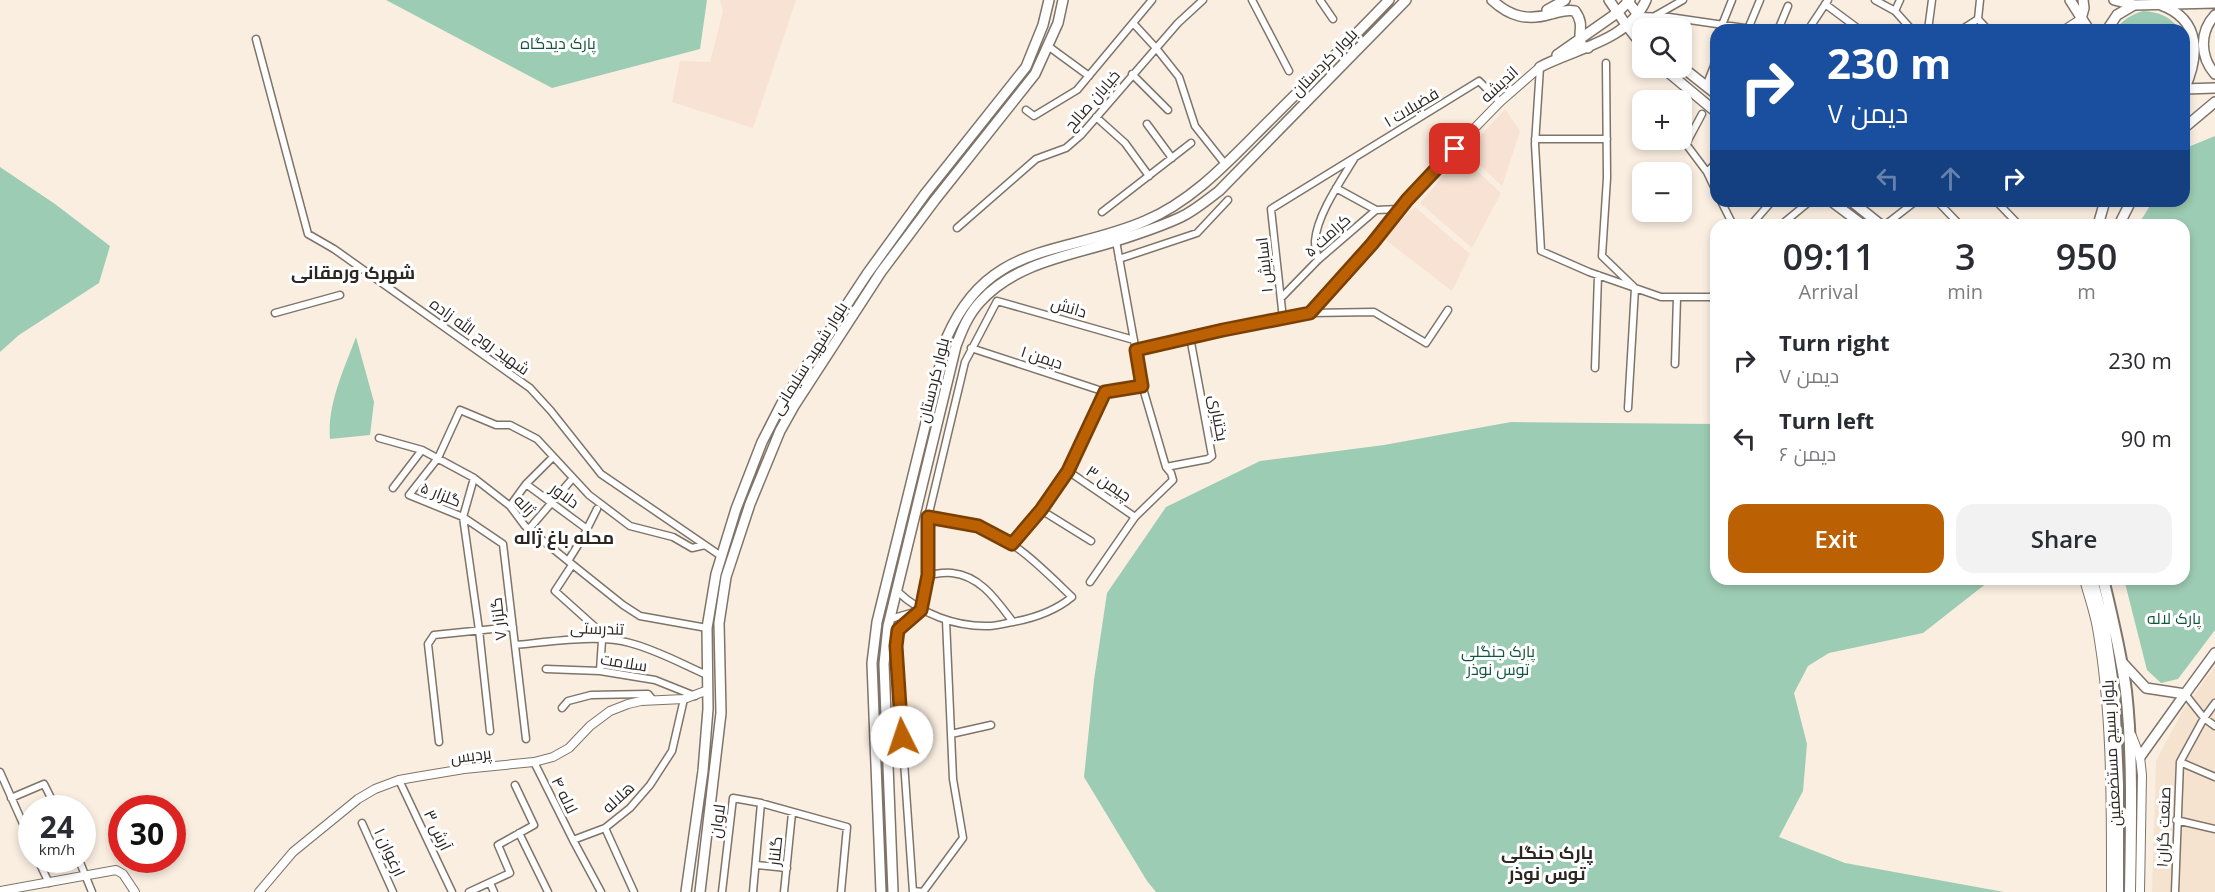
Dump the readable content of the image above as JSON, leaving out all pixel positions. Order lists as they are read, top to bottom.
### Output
{
  "streets": {
    "highway": ["بلوار بسیج مستضعفین"],
    "main road": ["بلوار کردستان", "اندیشه", "بلوار شهید سلیمانی"],
    "street": [
      "خیابان صالح",
      "فضیلات ۱",
      "کرامت ۵",
      "اسایش ۱",
      "دانش",
      "شهید روح الله زاده",
      "دیمن ۱",
      "بختیاری",
      "چیمن ۳",
      "گلزار ۵",
      "دلاور",
      "ژاله",
      "گلزار ۷",
      "تندرستی",
      "سلامت",
      "پردیس",
      "لاله ۴",
      "هلاله",
      "لاوان",
      "صنعت گران۱",
      "آرش ۳",
      "گلنار",
      "ارغوان ۱"
    ]
  },
  "crossings": [
    ["اندیشه", "فضیلات ۱"],
    ["فضیلات ۱", "کرامت ۵"],
    ["فضیلات ۱", "اسایش ۱"],
    ["کرامت ۵", "اسایش ۱"],
    ["دانش", "دیمن ۱"],
    ["شهید روح الله زاده", "بلوار شهید سلیمانی"],
    ["بلوار شهید سلیمانی", "ژاله"],
    ["بلوار شهید سلیمانی", "تندرستی"],
    ["بلوار شهید سلیمانی", "پردیس"],
    ["گلزار ۵", "ژاله"],
    ["گلزار ۵", "گلزار ۷"],
    ["گلزار ۷", "تندرستی"],
    ["سلامت", "پردیس"],
    ["پردیس", "لاله ۴"],
    ["پردیس", "هلاله"],
    ["پردیس", "آرش ۳"],
    ["لاله ۴", "هلاله"]
  ],
  "districts": ["شهرک ورمقانی", "محله باغ ژاله", "پارک جنگلی توس نوذر"],
  "parks": ["پارک دیدگاه", "پارک لاله", "پارک جنگلی توس نوذر"],
  "page": {
    "map_buttons": ["+", "−"],
    "turn": ["230 m", "دیمن ۷"],
    "eta": [
      "09:11",
      "Arrival",
      "3",
      "min",
      "950",
      "m"
    ],
    "list": [
      {
        "name": "Turn right",
        "note": "دیمن ۷",
        "value": "230 m"
      },
      {
        "name": "Turn left",
        "note": "دیمن ۶",
        "value": "90 m"
      }
    ],
    "buttons": ["Exit", "Share"],
    "speed": "24 km/h",
    "limit": "30"
  }
}
